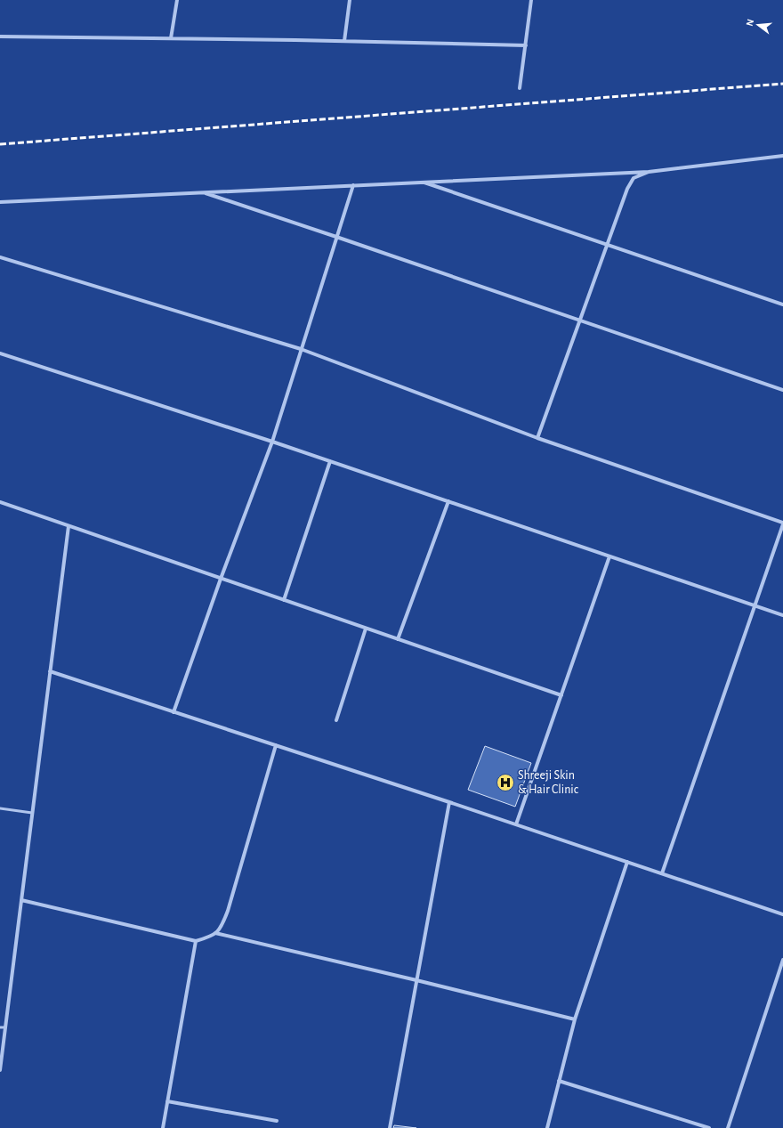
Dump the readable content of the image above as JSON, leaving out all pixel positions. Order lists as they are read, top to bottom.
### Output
{
  "places": {
    "hospital": ["Shreeji Skin & Hair Clinic"]
  },
  "north": "left"
}
